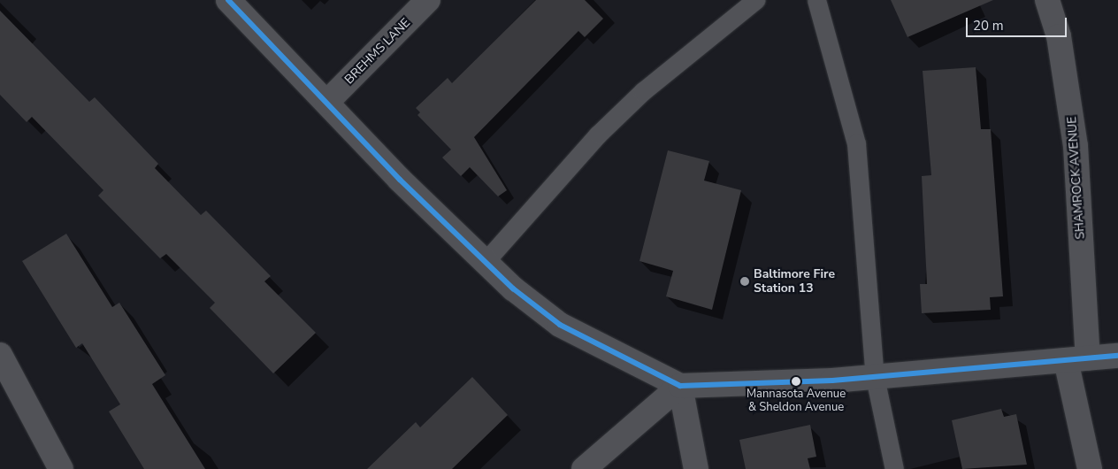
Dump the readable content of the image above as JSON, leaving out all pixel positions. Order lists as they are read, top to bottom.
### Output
{
  "streets": {
    "street": ["BREHMS LANE", "SHAMROCK AVENUE"]
  },
  "places": ["Baltimore Fire Station 13", "Mannasota Avenue & Sheldon Avenue"],
  "scale_bar": "20 m"
}
